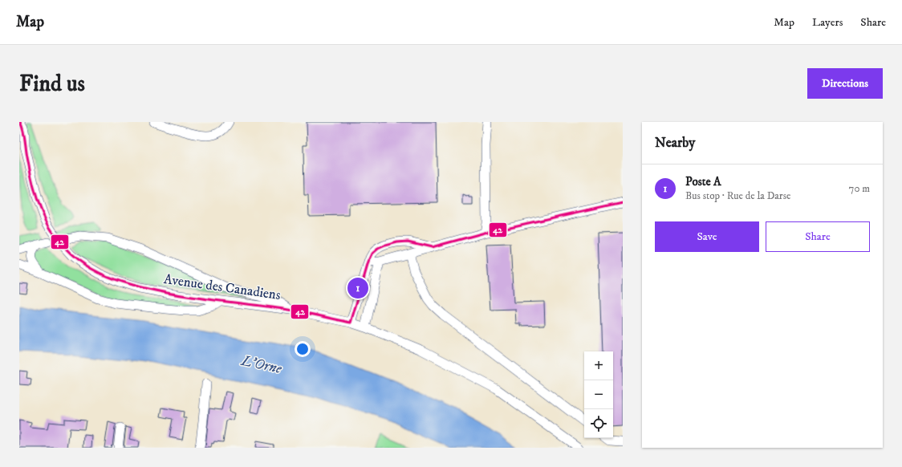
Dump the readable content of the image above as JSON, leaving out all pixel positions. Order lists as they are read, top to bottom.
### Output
{
  "streets": {
    "street": ["Avenue des Canadiens"]
  },
  "water": ["L'Orne"],
  "lines": ["transit line 42"],
  "page": {
    "header": "Map",
    "nav": ["Map", "Layers", "Share"],
    "buttons": [
      "Directions",
      ["Save", "Share"]
    ],
    "title": "Find us",
    "heading": "Nearby",
    "list": [
      {
        "mark": "1",
        "name": "Poste A",
        "note": "Bus stop · Rue de la Darse",
        "value": "70 m"
      }
    ],
    "pins": "1",
    "map_buttons": ["+", "−"]
  }
}
